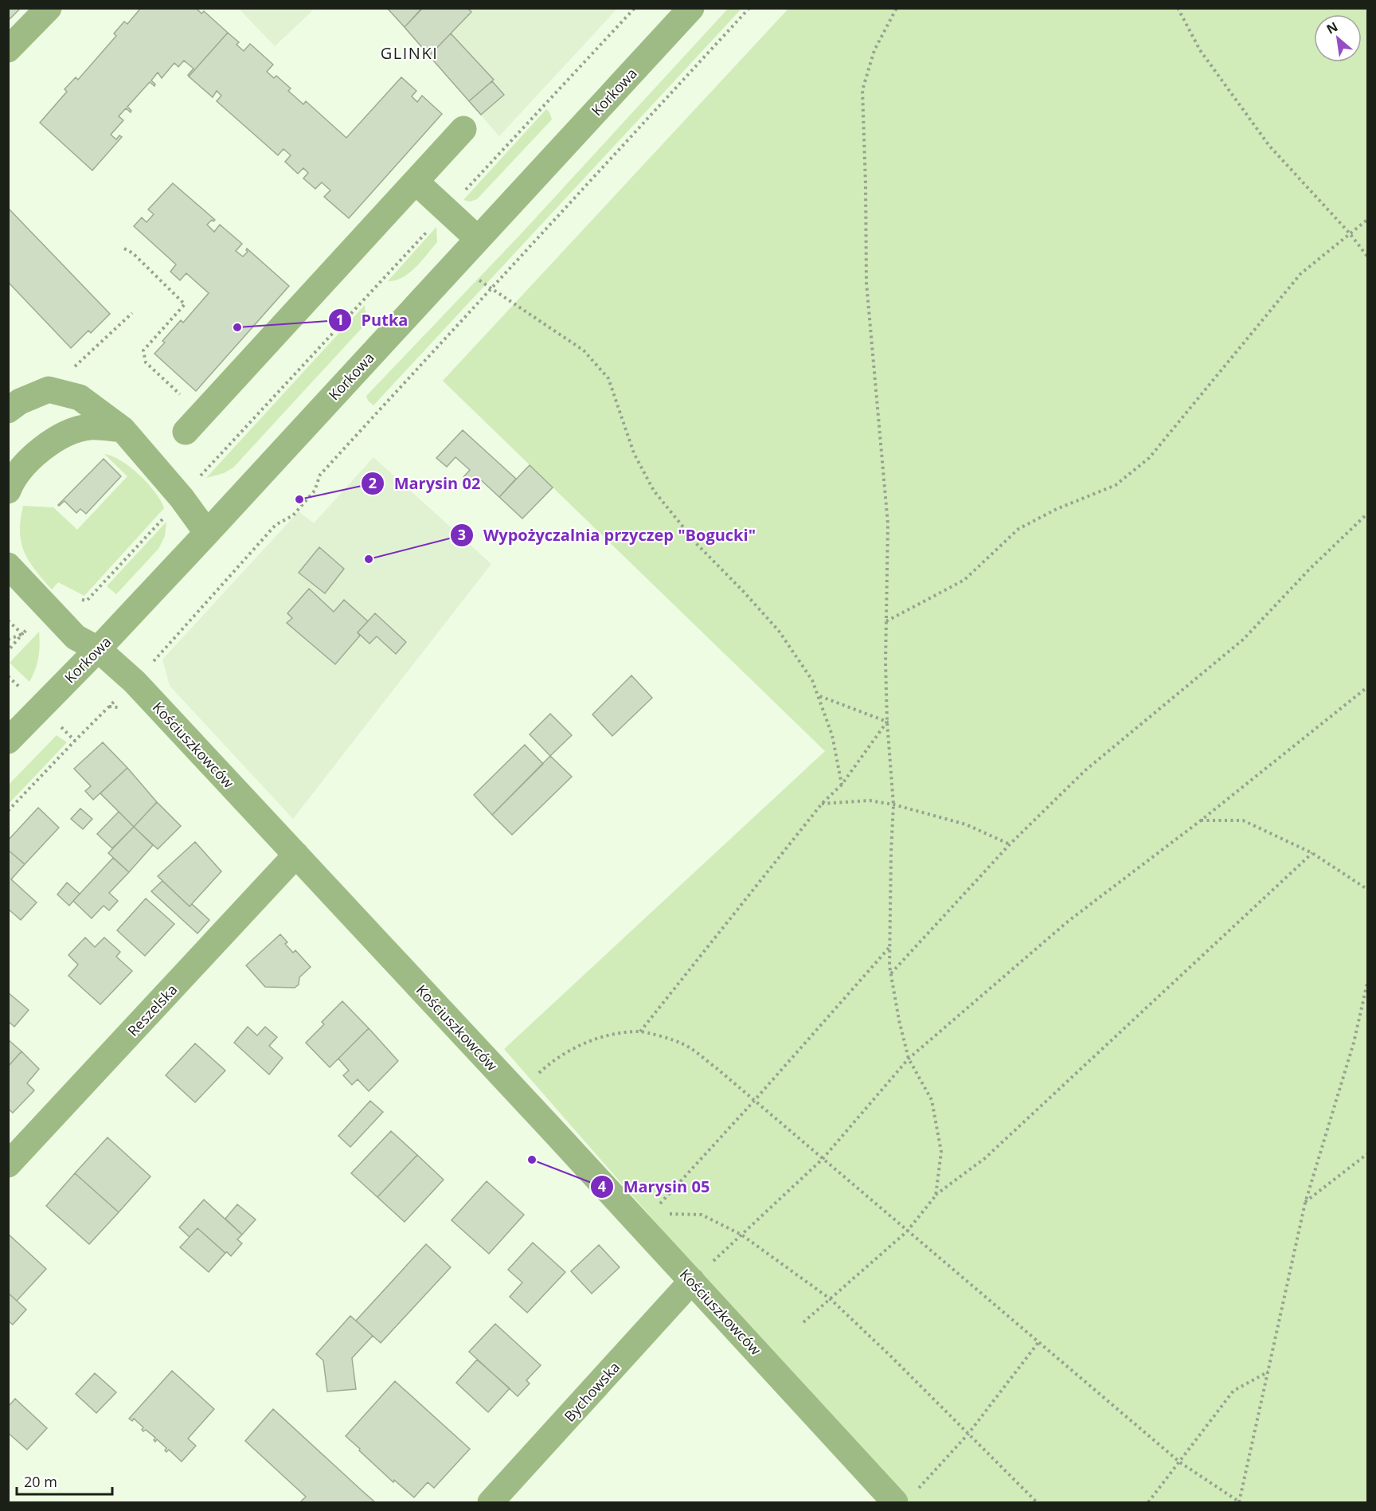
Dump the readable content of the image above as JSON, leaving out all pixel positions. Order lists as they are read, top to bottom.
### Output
{
  "streets": {
    "street": [
      "Korkowa",
      "Kościuszkowców",
      "Reszelska",
      "Bychowska"
    ]
  },
  "crossings": [
    ["Korkowa", "Kościuszkowców"],
    ["Kościuszkowców", "Reszelska"],
    ["Kościuszkowców", "Bychowska"]
  ],
  "districts": ["GLINKI"],
  "places": [
    "Putka",
    "Marysin 02",
    "Wypożyczalnia przyczep \"Bogucki\"",
    "Marysin 05"
  ],
  "scale_bar": "20 m",
  "north": "top left"
}
